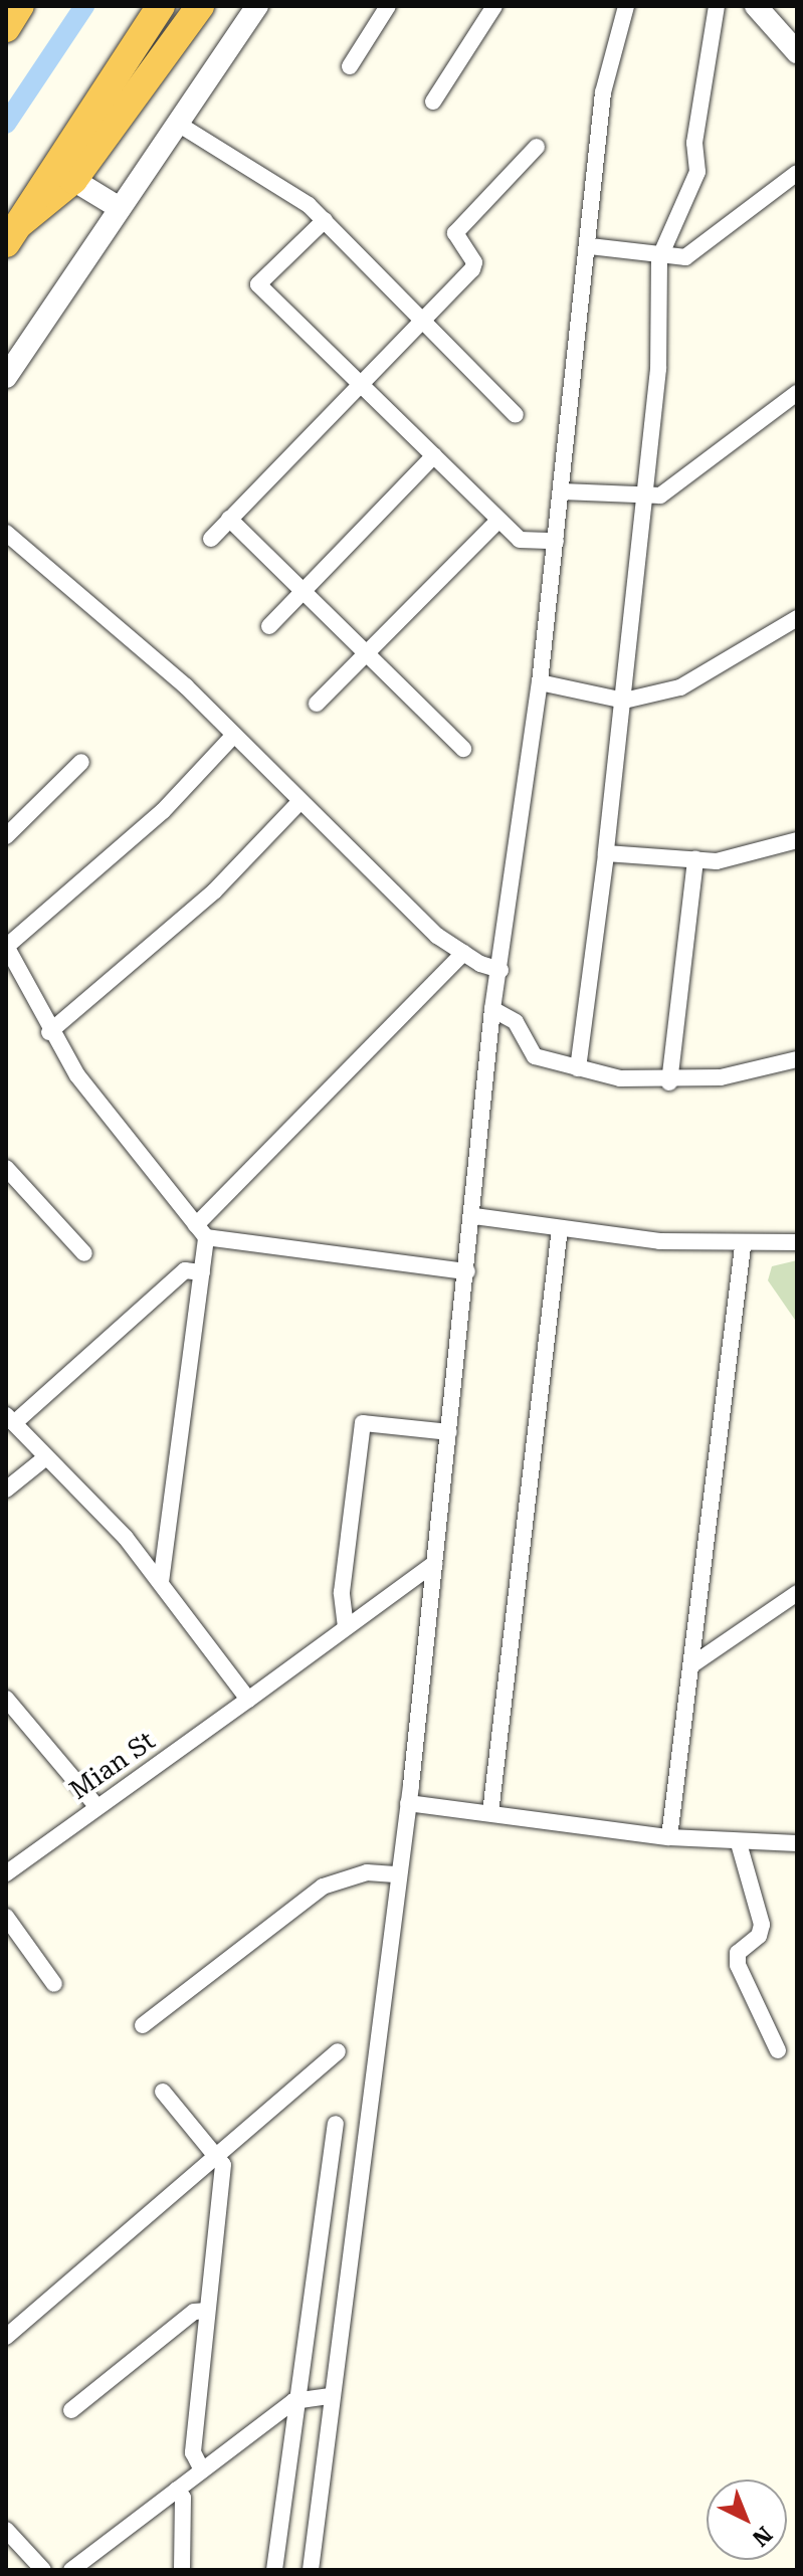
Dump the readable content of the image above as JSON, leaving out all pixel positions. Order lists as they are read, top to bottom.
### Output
{
  "streets": {
    "street": ["Mian St"]
  },
  "north": "bottom right"
}
